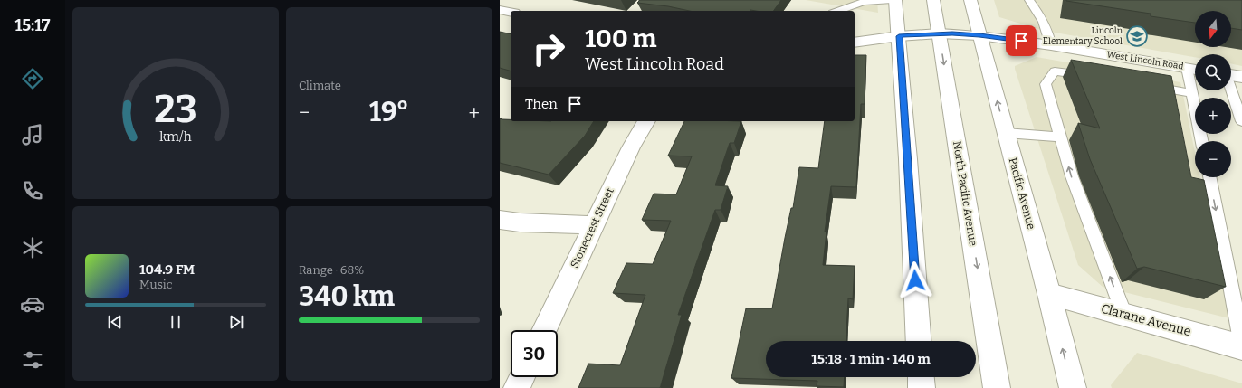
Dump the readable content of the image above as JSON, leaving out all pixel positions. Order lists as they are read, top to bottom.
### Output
{
  "streets": {
    "street": [
      "West Lincoln Road",
      "North Pacific Avenue",
      "Pacific Avenue",
      "Stonecrest Street",
      "Clarane Avenue"
    ]
  },
  "crossings": [
    ["West Lincoln Road", "North Pacific Avenue"],
    ["West Lincoln Road", "Pacific Avenue"],
    ["Pacific Avenue", "Clarane Avenue"]
  ],
  "places": {
    "school or university": ["Lincoln Elementary School"]
  },
  "north": "bottom",
  "page": {
    "tabs": "15:17",
    "tile": [
      "Climate",
      ["Range · 68%", "340 km"]
    ],
    "map_buttons": ["+", "−"],
    "turn": ["100 m", "West Lincoln Road"],
    "then": "Then",
    "heat": ["−", "19°", "+"],
    "song": ["104.9 FM", "Music"],
    "limit": "30",
    "trip": "15:18 · 1 min · 140 m",
    "gauge": ["23", "km/h"]
  }
}
